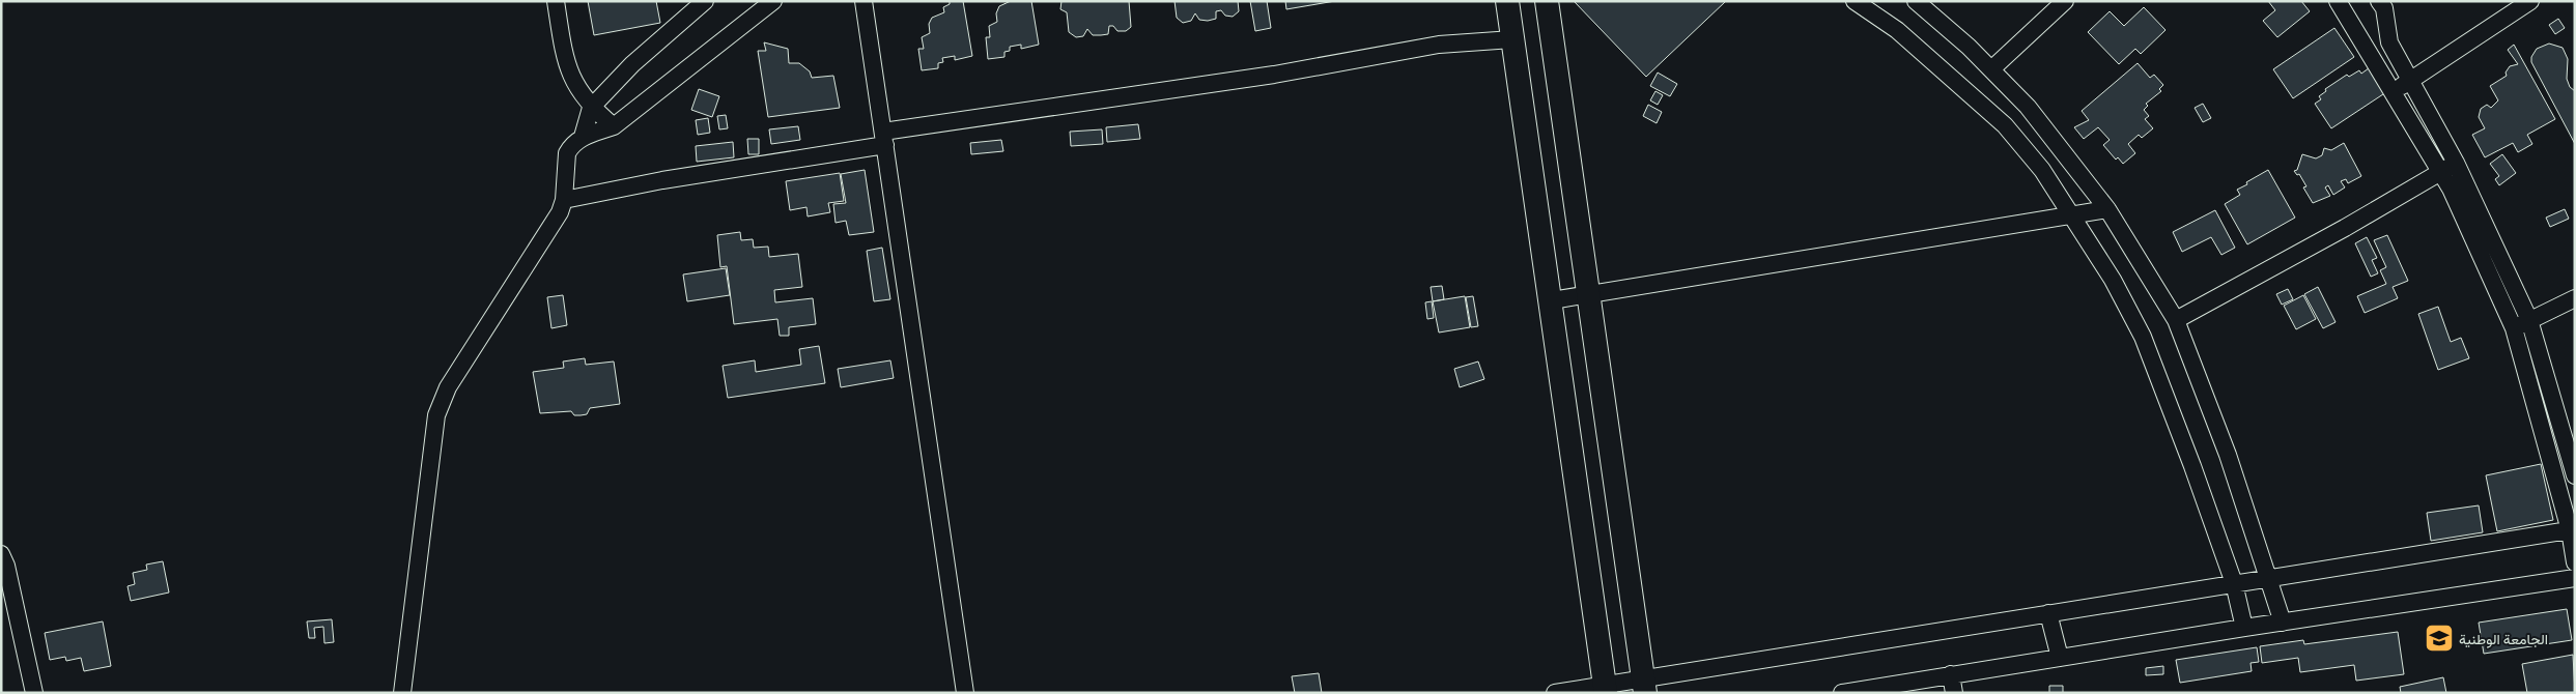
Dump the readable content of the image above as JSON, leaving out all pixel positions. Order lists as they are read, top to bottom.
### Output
{
  "places": {
    "school or university": ["الجامعة الوطنية"]
  }
}
